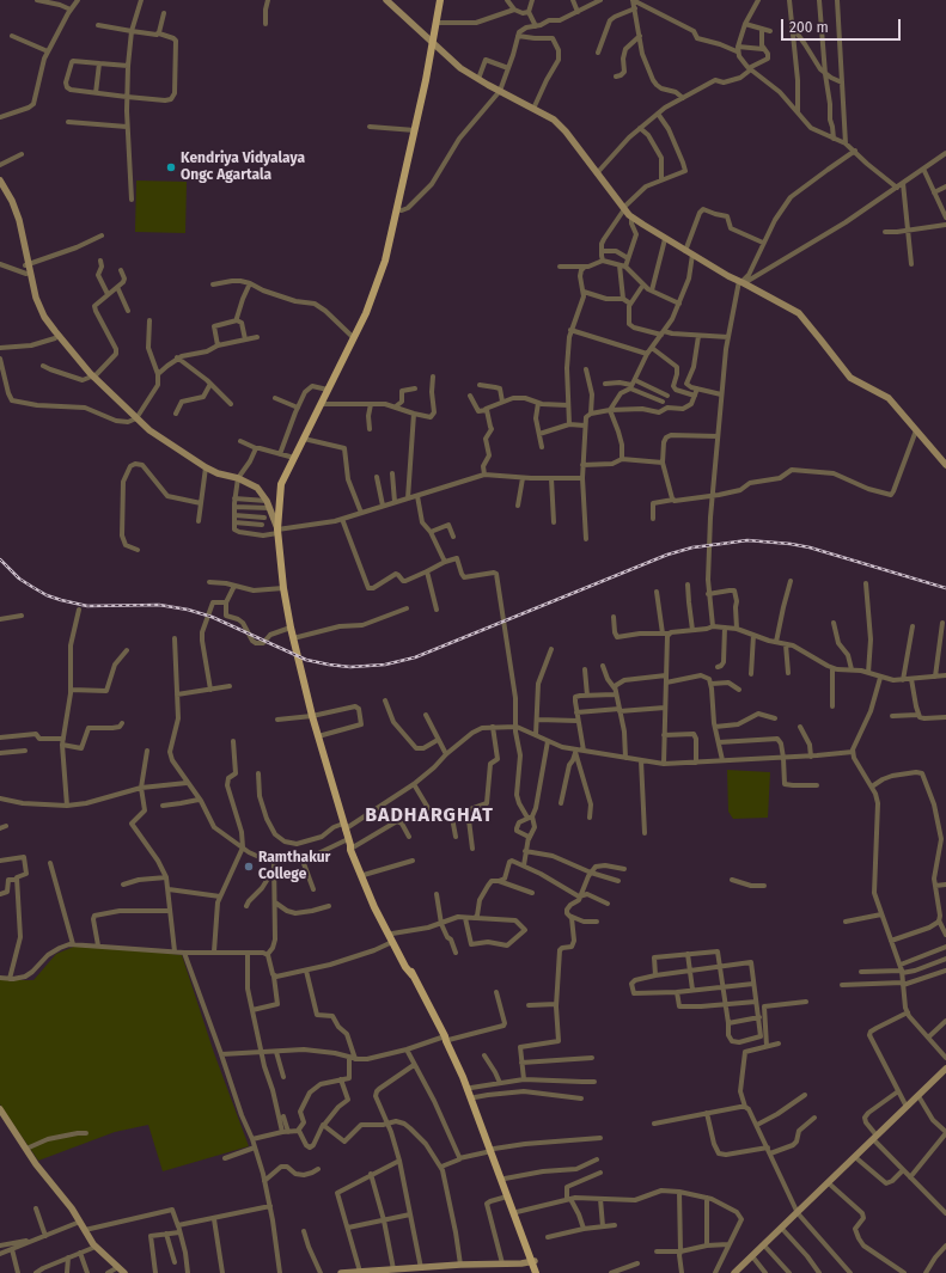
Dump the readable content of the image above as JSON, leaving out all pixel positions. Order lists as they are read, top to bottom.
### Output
{
  "districts": ["BADHARGHAT"],
  "places": ["Kendriya Vidyalaya Ongc Agartala", "Ramthakur College"],
  "scale_bar": "200 m"
}
